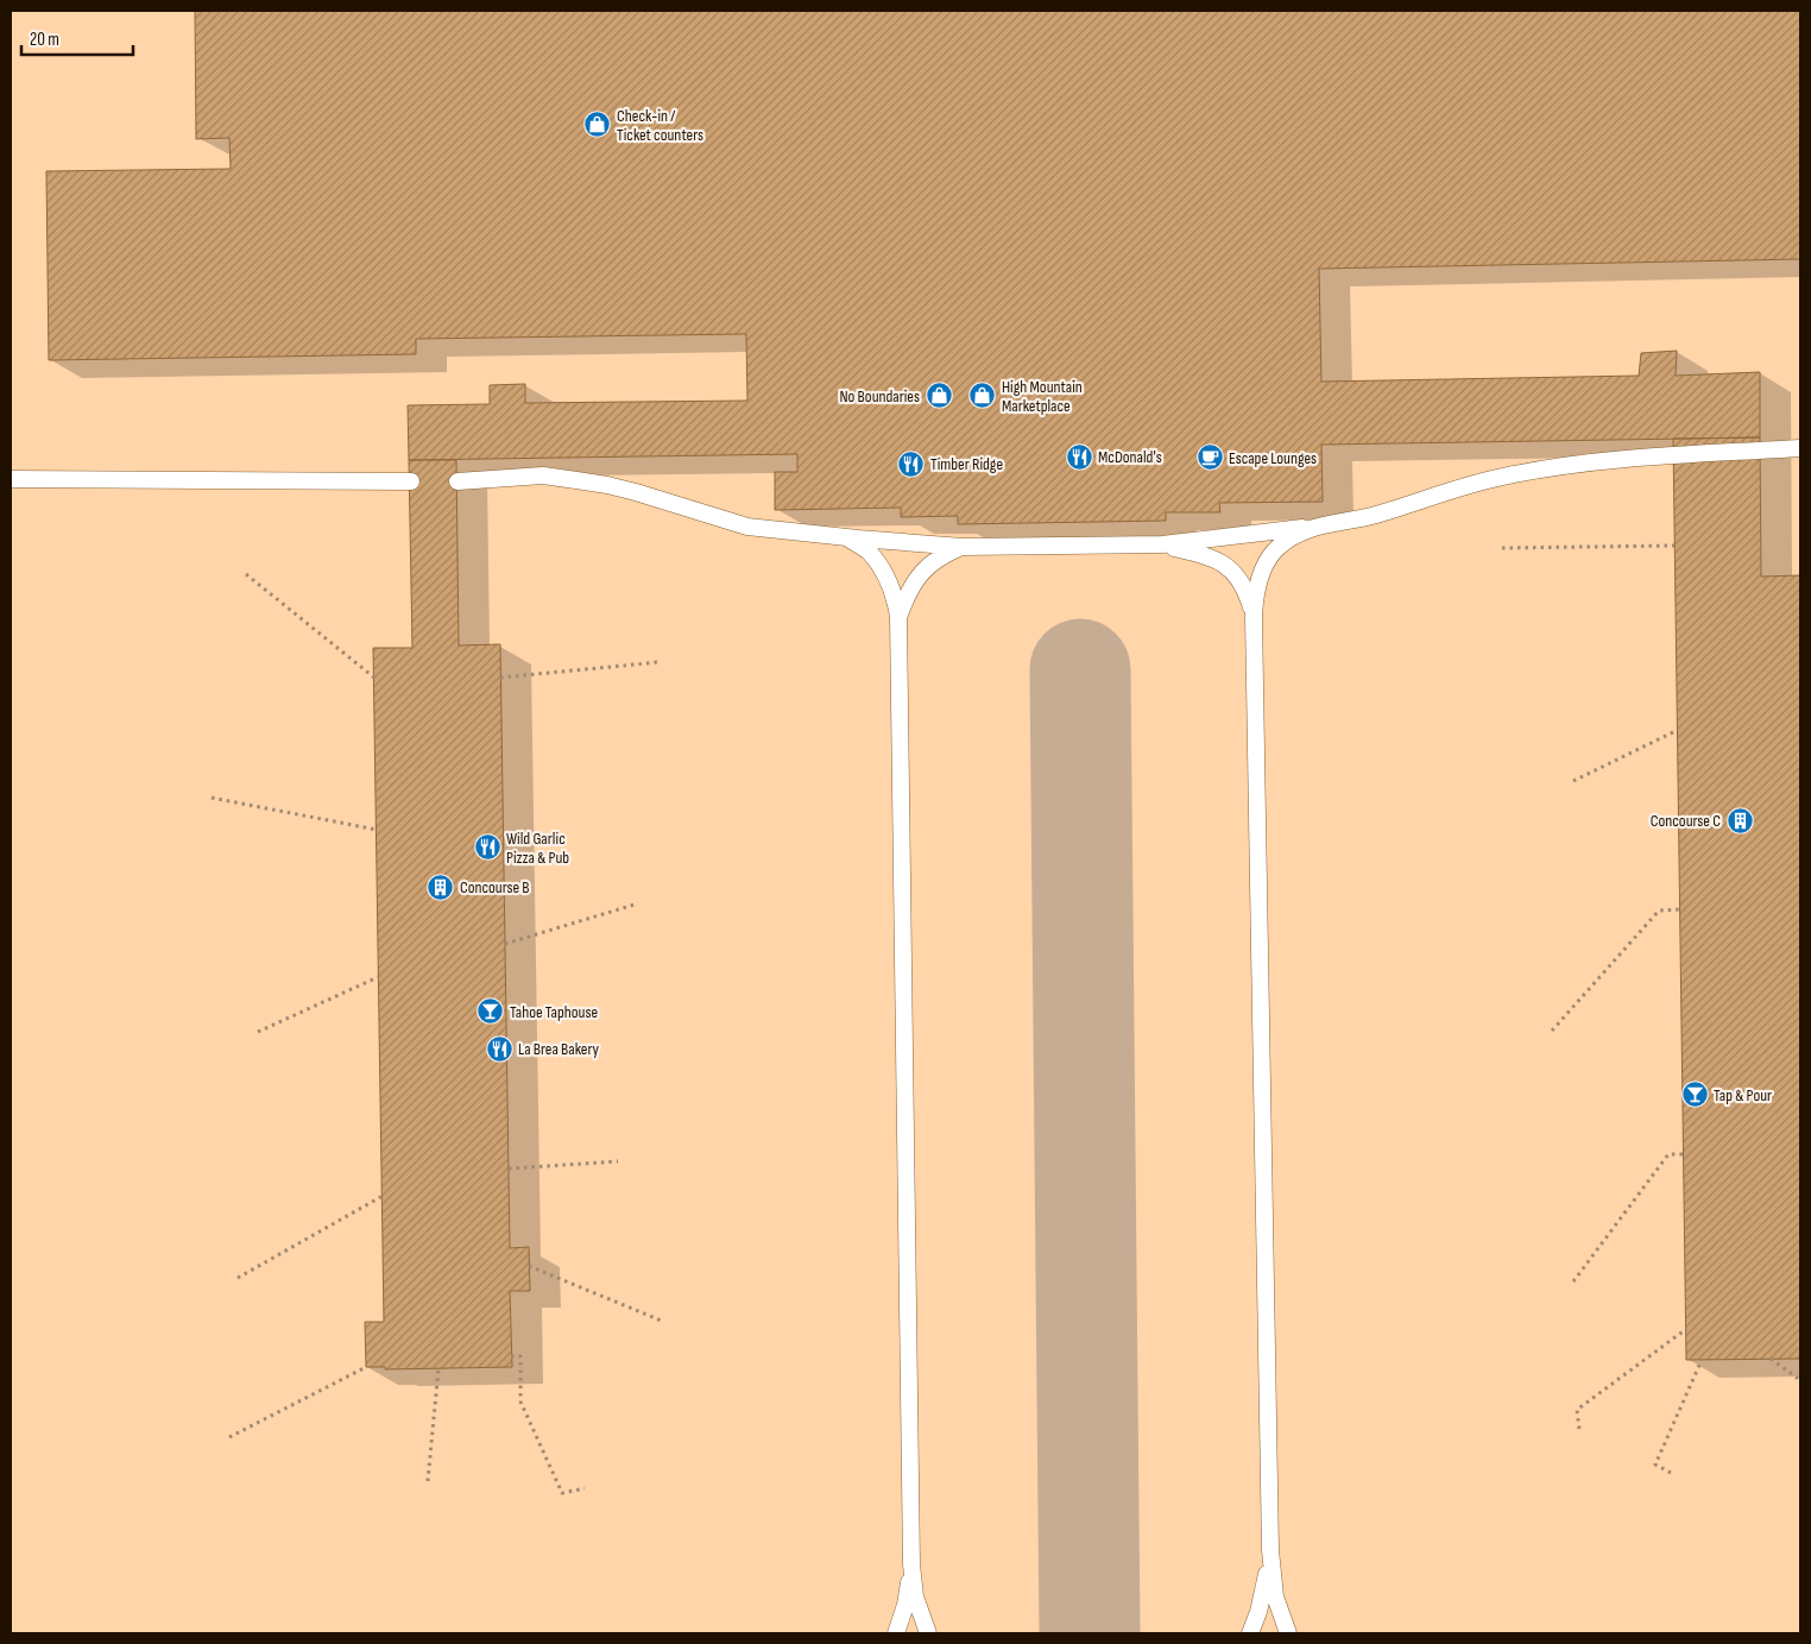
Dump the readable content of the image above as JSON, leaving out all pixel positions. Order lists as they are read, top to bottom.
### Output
{
  "places": {
    "shop": ["Check-in / Ticket counters", "No Boundaries", "High Mountain Marketplace"],
    "restaurant": [
      "McDonald's",
      "Timber Ridge",
      "Wild Garlic Pizza & Pub",
      "La Brea Bakery"
    ],
    "cafe": ["Escape Lounges"],
    "building": ["Concourse C", "Concourse B"],
    "bar": ["Tahoe Taphouse", "Tap & Pour"]
  },
  "scale_bar": "20 m"
}
